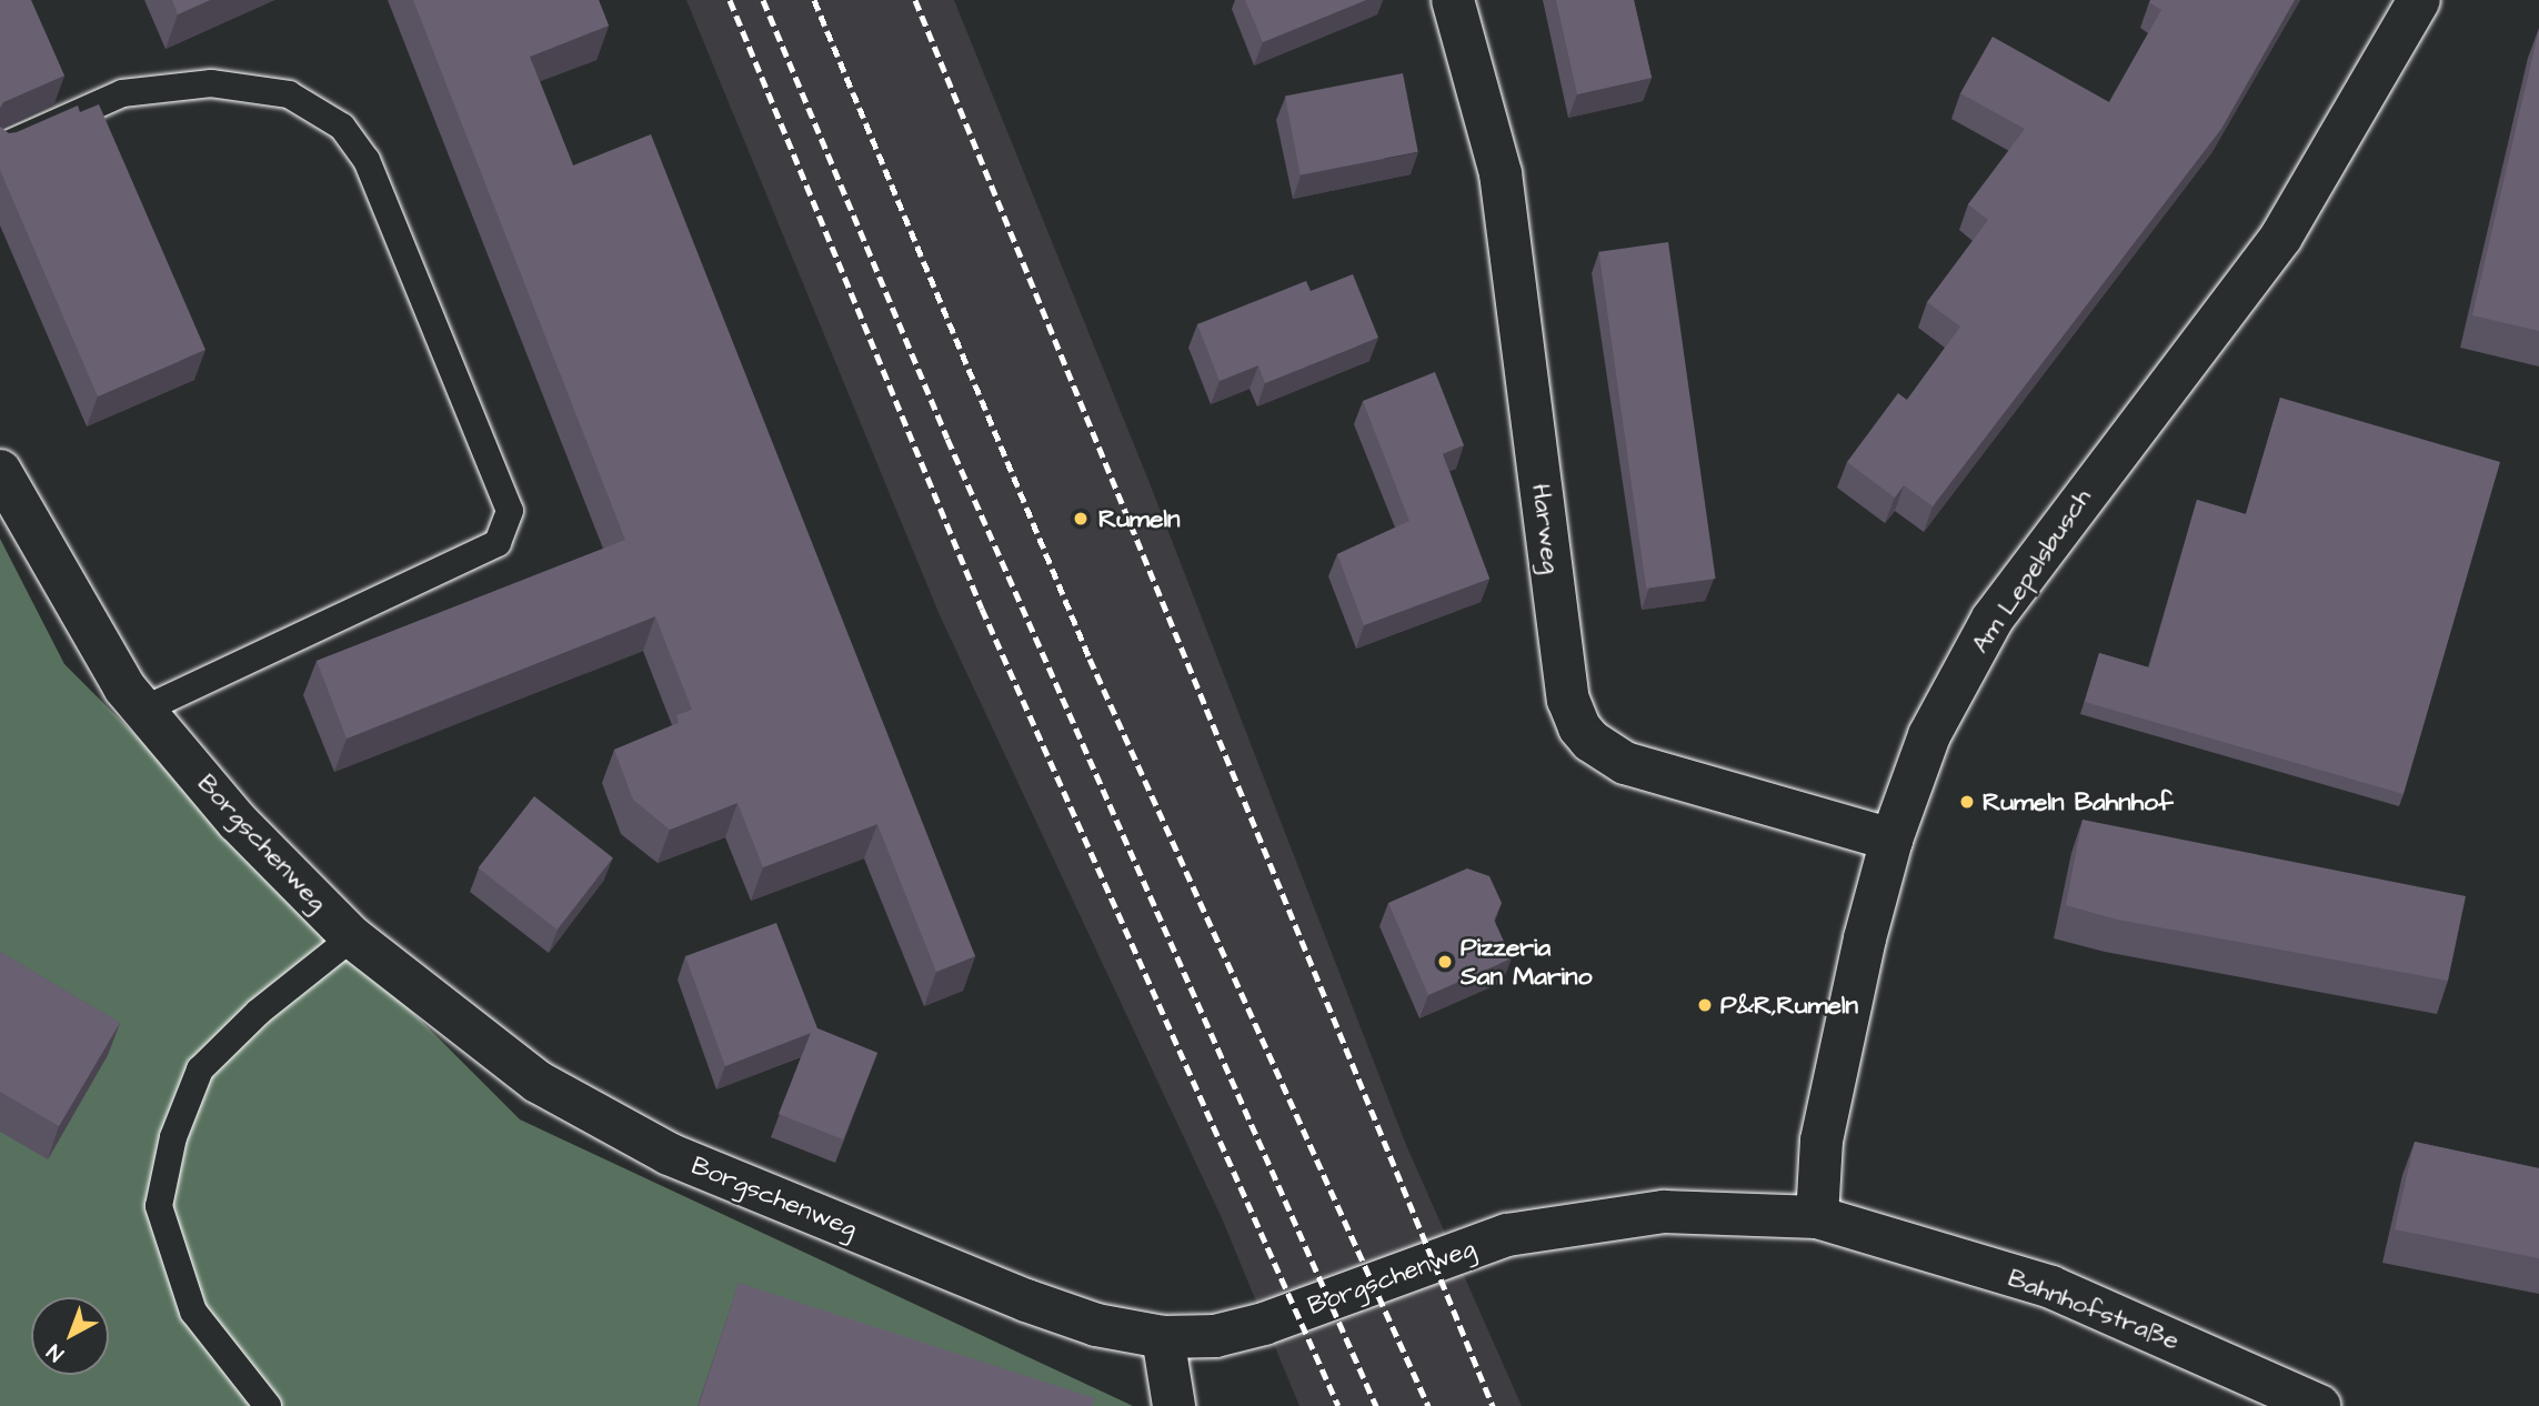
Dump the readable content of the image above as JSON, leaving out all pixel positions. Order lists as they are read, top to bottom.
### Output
{
  "streets": {
    "main road": [
      "Harweg",
      "Am Lepelsbusch",
      "Borgschenweg",
      "Bahnhofstraße"
    ]
  },
  "crossings": [
    ["Harweg", "Am Lepelsbusch"],
    ["Am Lepelsbusch", "Borgschenweg"],
    ["Am Lepelsbusch", "Bahnhofstraße"],
    ["Borgschenweg", "Bahnhofstraße"]
  ],
  "places": [
    "Rumeln",
    "Rumeln Bahnhof",
    "Pizzeria San Marino",
    "P&R,Rumeln"
  ],
  "north": "bottom left"
}
